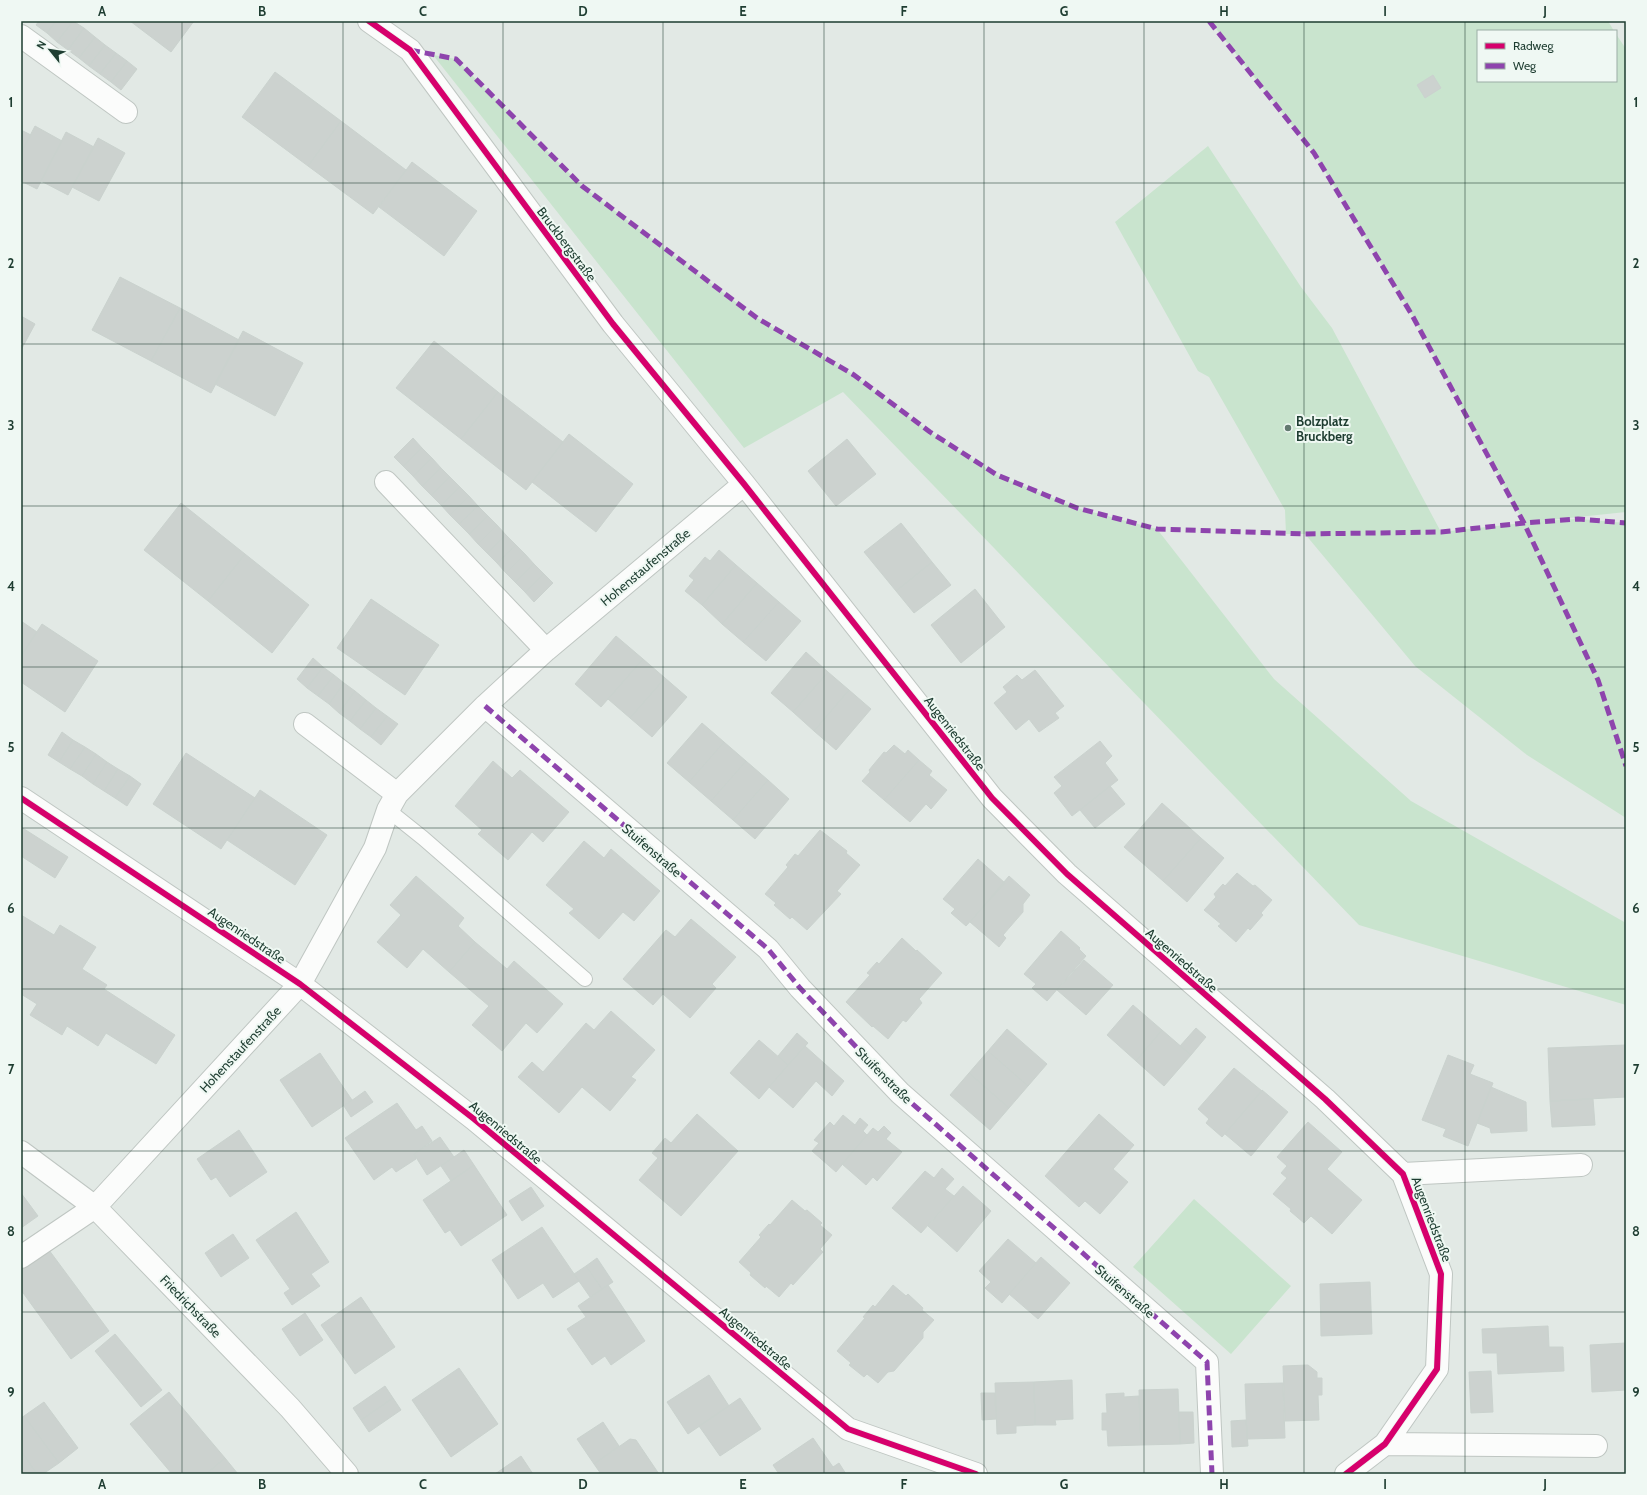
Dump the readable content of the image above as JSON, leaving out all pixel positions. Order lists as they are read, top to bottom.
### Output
{
  "streets": {
    "street": [
      "Bruckbergstraße",
      "Hohenstaufenstraße",
      "Augenriedstraße",
      "Stuifenstraße",
      "Friedrichstraße"
    ]
  },
  "crossings": [
    ["Bruckbergstraße", "Hohenstaufenstraße"],
    ["Bruckbergstraße", "Augenriedstraße"],
    ["Hohenstaufenstraße", "Augenriedstraße"],
    ["Hohenstaufenstraße", "Stuifenstraße"],
    ["Hohenstaufenstraße", "Friedrichstraße"]
  ],
  "places": ["Bolzplatz Bruckberg"],
  "legend": ["Radweg", "Weg"],
  "north": "top left",
  "grid": {
    "columns": [
      "A",
      "B",
      "C",
      "D",
      "E",
      "F",
      "G",
      "H",
      "I",
      "J"
    ],
    "rows": [
      "1",
      "2",
      "3",
      "4",
      "5",
      "6",
      "7",
      "8",
      "9"
    ]
  }
}
